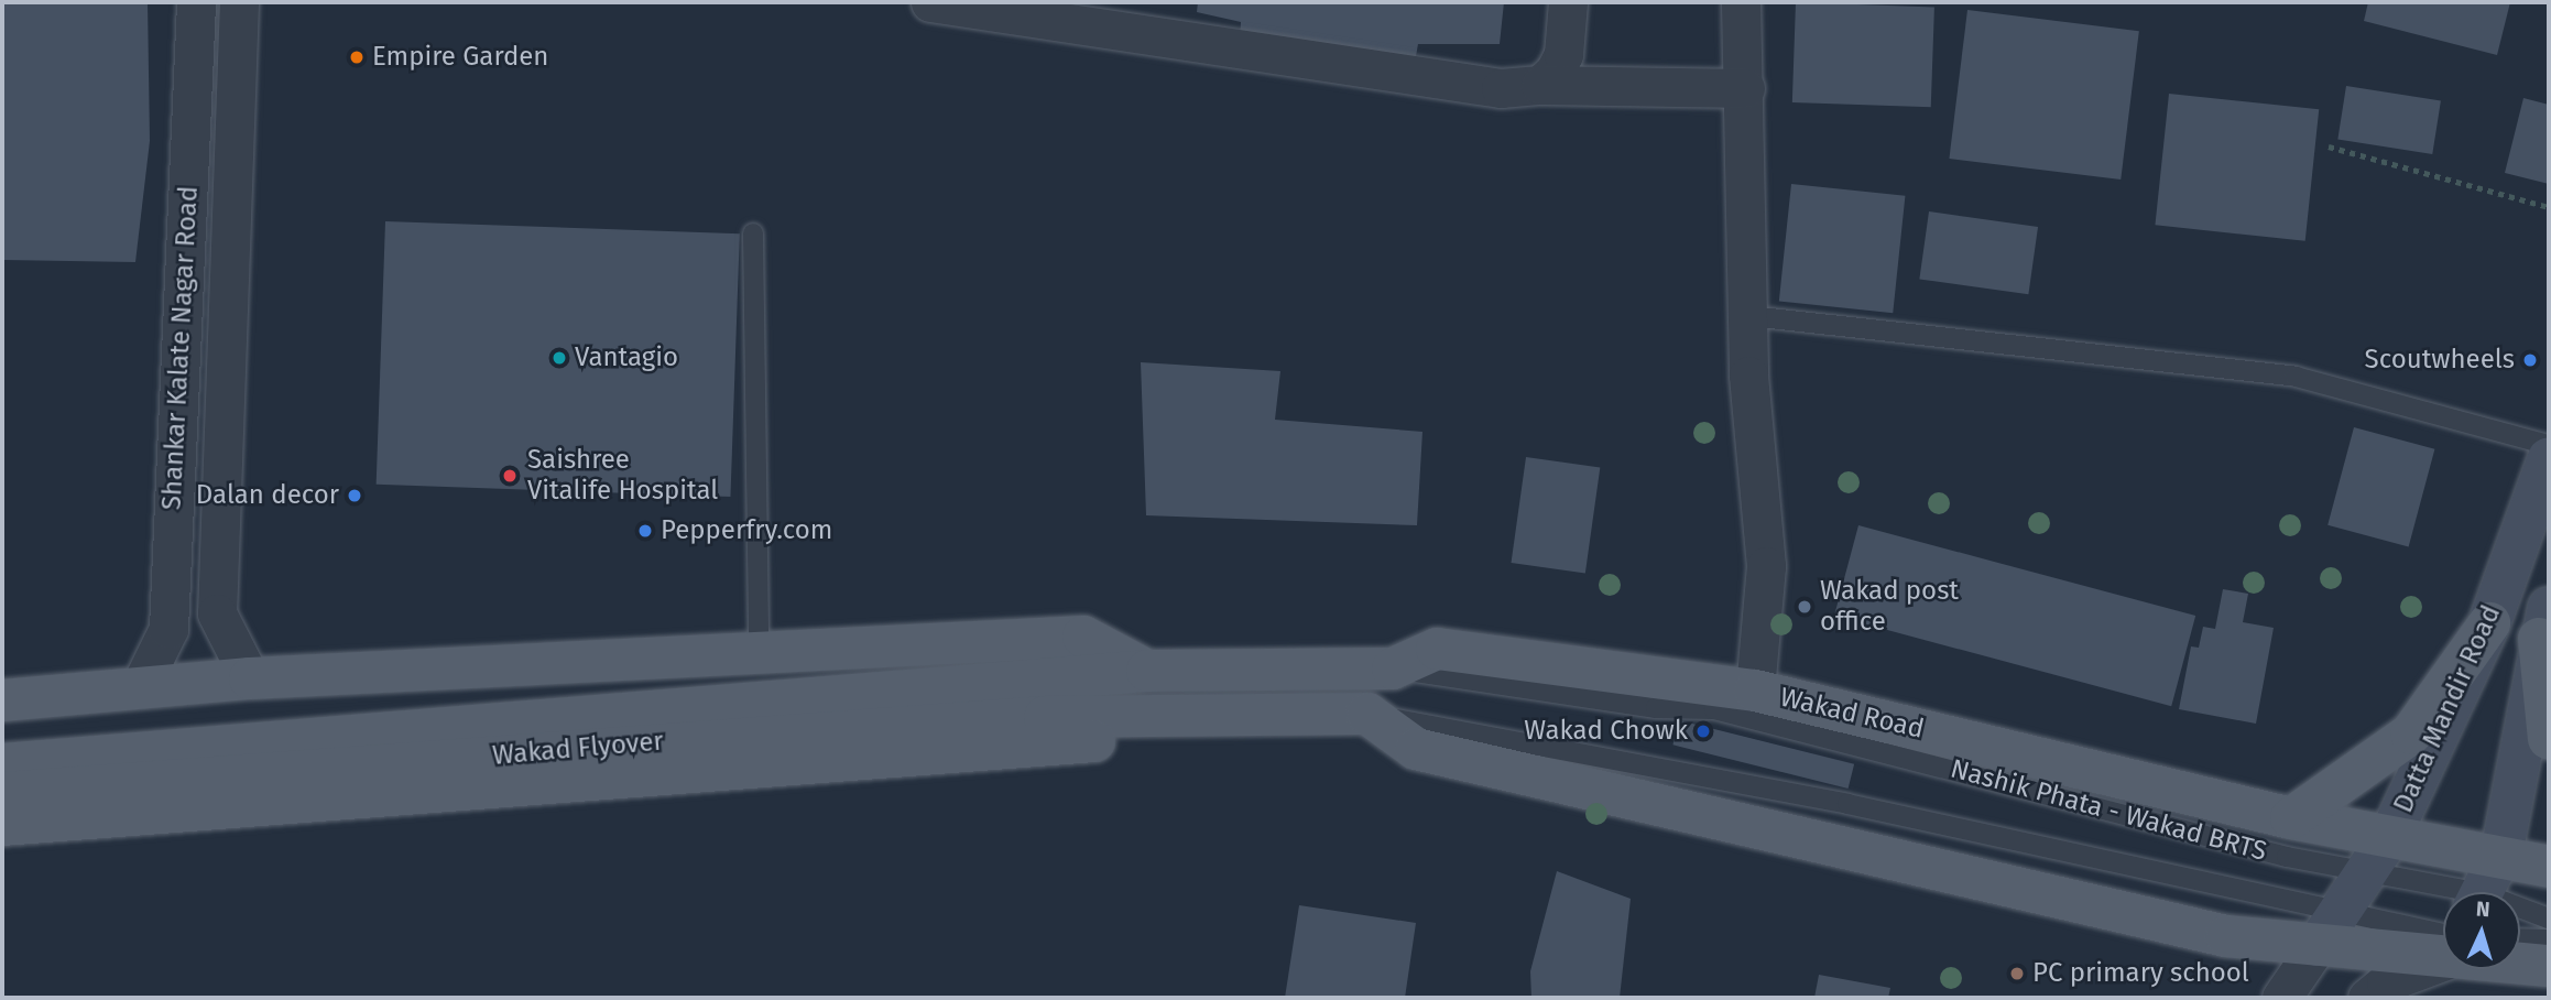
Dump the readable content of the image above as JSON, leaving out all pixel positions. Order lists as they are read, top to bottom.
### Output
{
  "streets": {
    "main road": ["Datta Mandir Road", "Wakad Road", "Wakad Flyover"],
    "street": ["Shankar Kalate Nagar Road"],
    "lane": ["Nashik Phata - Wakad BRTS"]
  },
  "crossings": [
    ["Datta Mandir Road", "Wakad Road"],
    ["Datta Mandir Road", "Nashik Phata - Wakad BRTS"],
    ["Wakad Road", "Wakad Flyover"],
    ["Wakad Road", "Nashik Phata - Wakad BRTS"]
  ],
  "places": [
    "Empire Garden",
    "Vantagio",
    "Scoutwheels",
    "Saishree Vitalife Hospital",
    "Dalan decor",
    "Pepperfry.com",
    "Wakad post office",
    "Wakad Chowk",
    "PC primary school"
  ],
  "north": "top"
}
